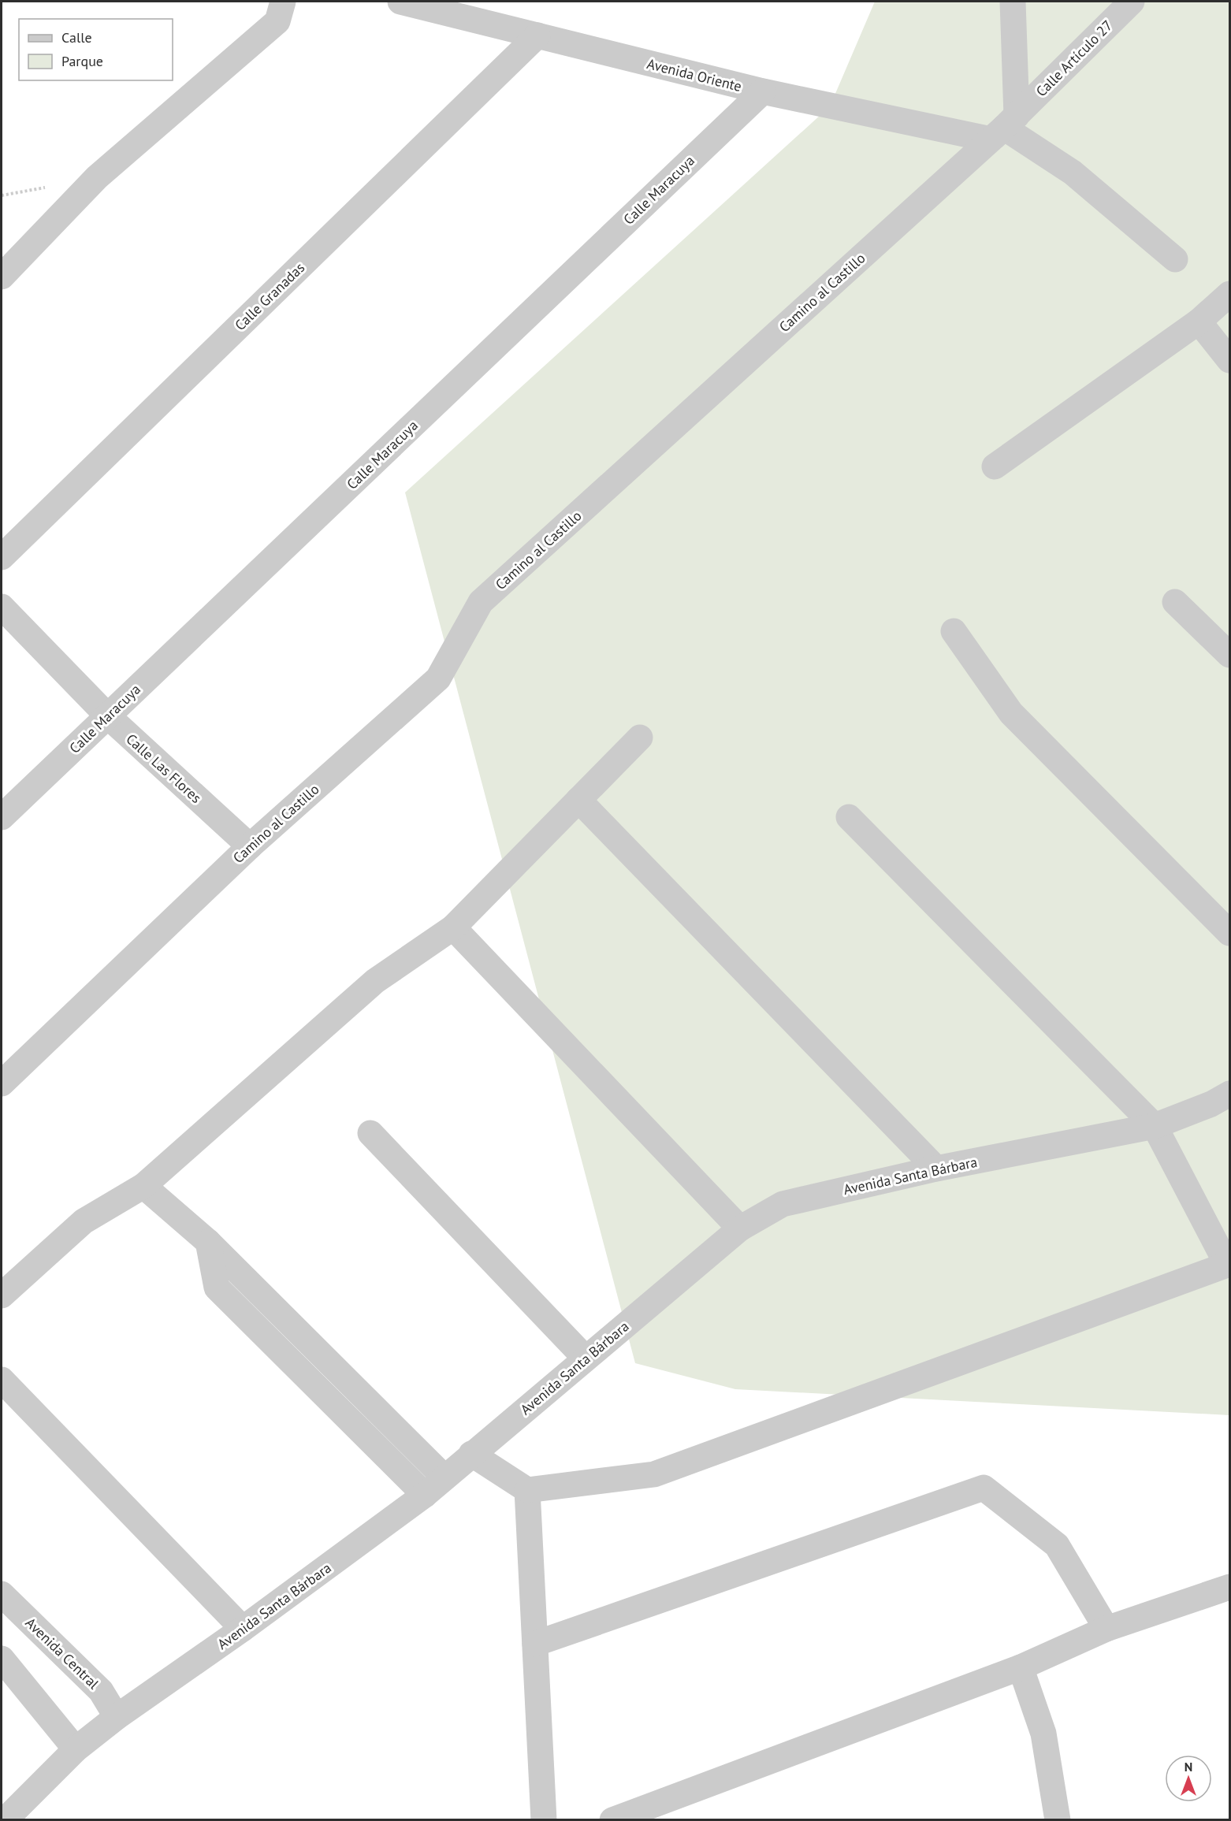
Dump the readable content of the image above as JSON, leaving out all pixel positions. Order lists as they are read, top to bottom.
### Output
{
  "streets": {
    "street": [
      "Calle Artículo 27",
      "Avenida Oriente",
      "Calle Maracuya",
      "Camino al Castillo",
      "Calle Granadas",
      "Calle Las Flores",
      "Avenida Santa Bárbara",
      "Avenida Central"
    ]
  },
  "crossings": [
    ["Calle Artículo 27", "Avenida Oriente"],
    ["Calle Artículo 27", "Camino al Castillo"],
    ["Avenida Oriente", "Calle Maracuya"],
    ["Avenida Oriente", "Camino al Castillo"],
    ["Avenida Oriente", "Calle Granadas"],
    ["Calle Maracuya", "Calle Las Flores"],
    ["Camino al Castillo", "Calle Las Flores"],
    ["Avenida Santa Bárbara", "Avenida Central"]
  ],
  "legend": ["Calle", "Parque"],
  "north": "top"
}
